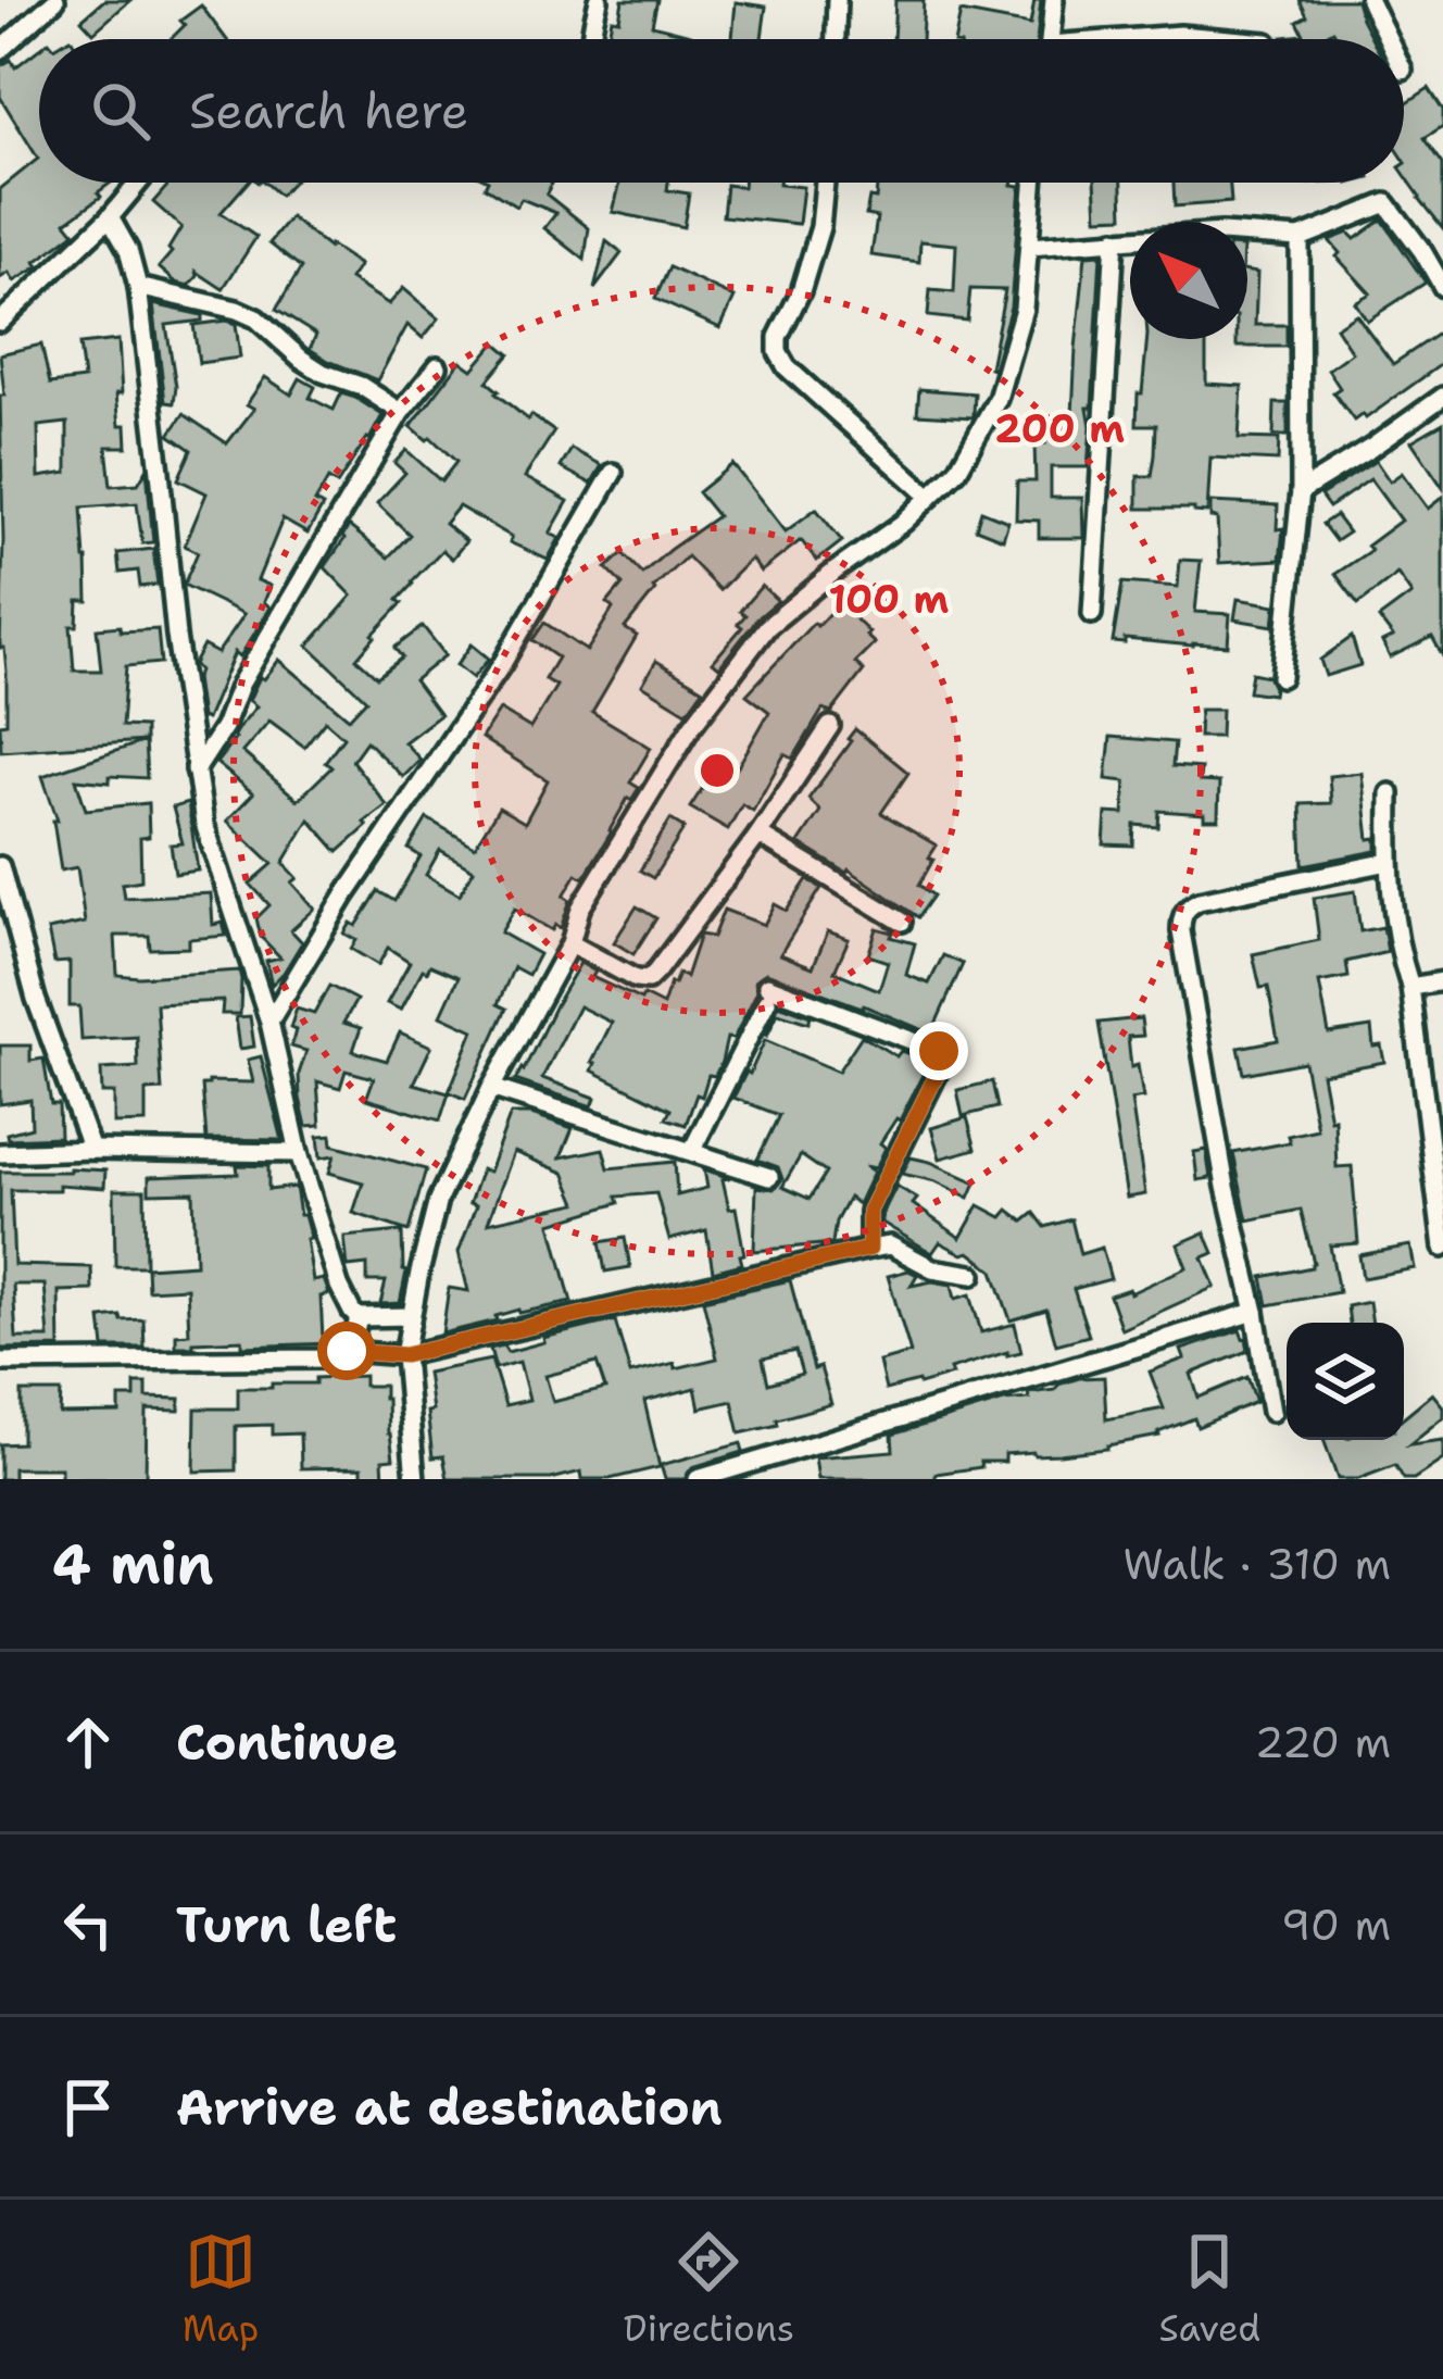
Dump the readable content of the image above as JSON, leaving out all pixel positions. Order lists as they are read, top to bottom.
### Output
{
  "north": "top left",
  "page": {
    "search": "Search here",
    "heading": ["4 min", "Walk · 310 m"],
    "list": [
      ["Continue", "220 m"],
      ["Turn left", "90 m"],
      "Arrive at destination"
    ],
    "nav": ["Map", "Directions", "Saved"]
  },
  "rings": ["200 m", "100 m"]
}
